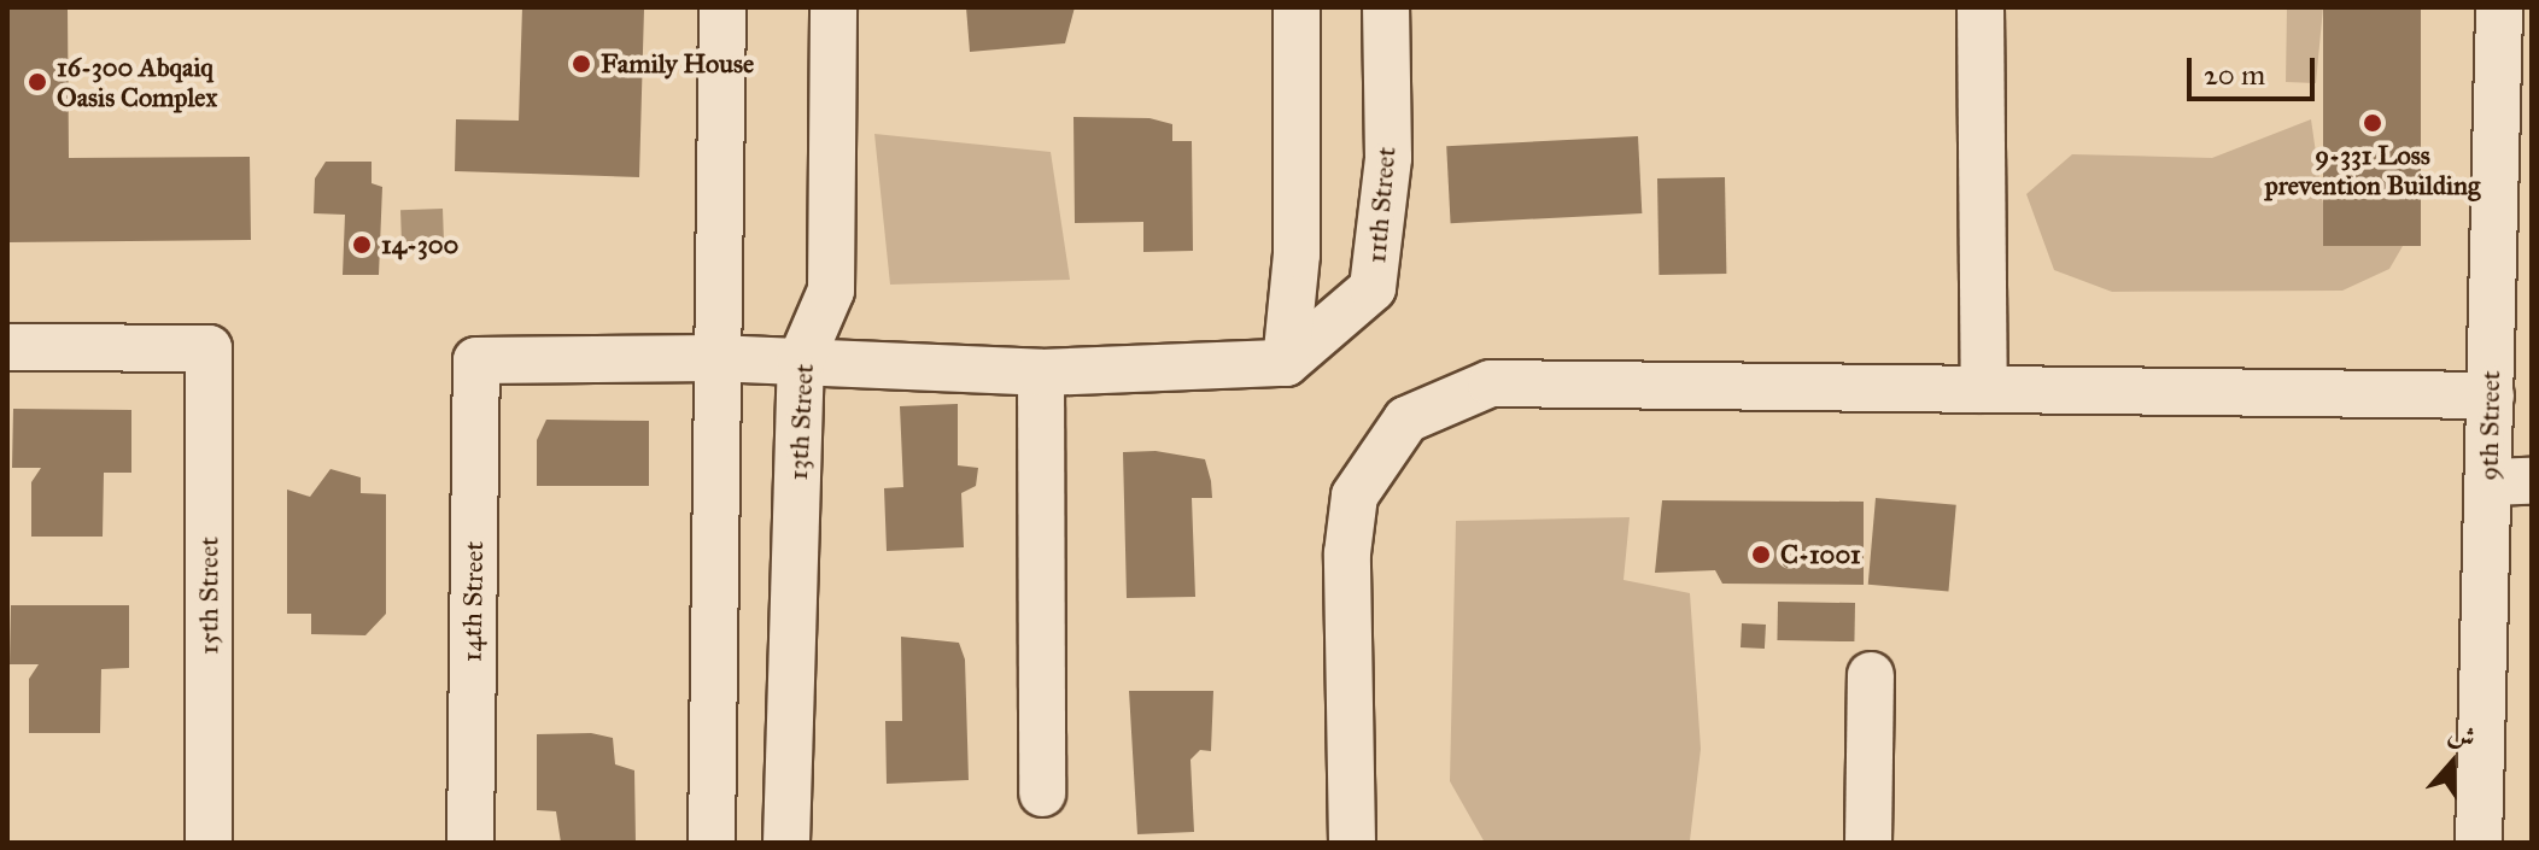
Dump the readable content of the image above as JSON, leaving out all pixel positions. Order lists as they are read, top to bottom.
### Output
{
  "streets": {
    "street": [
      "11th Street",
      "13th Street",
      "9th Street",
      "15th Street",
      "14th Street"
    ]
  },
  "places": [
    "Family House",
    "16-300 Abqaiq Oasis Complex",
    "9-331 Loss prevention Building",
    "14-300",
    "C-1001"
  ],
  "scale_bar": "20 m",
  "north": "top"
}
